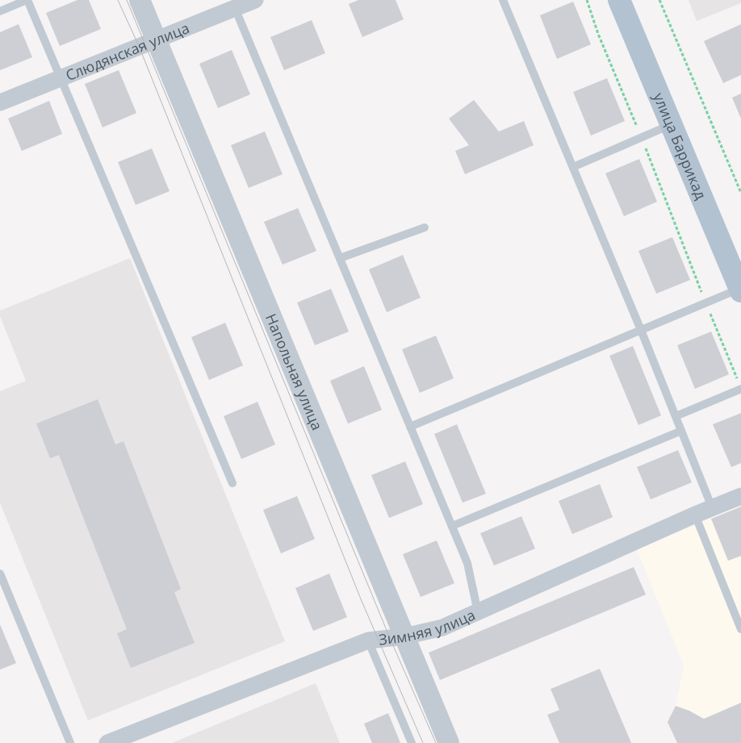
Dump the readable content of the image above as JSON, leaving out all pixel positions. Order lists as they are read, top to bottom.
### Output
{
  "streets": {
    "main road": ["улица Баррикад"],
    "street": ["Слюдянская улица", "Напольная улица", "Зимняя улица"]
  },
  "crossings": [
    ["Слюдянская улица", "Напольная улица"],
    ["Напольная улица", "Зимняя улица"]
  ]
}
